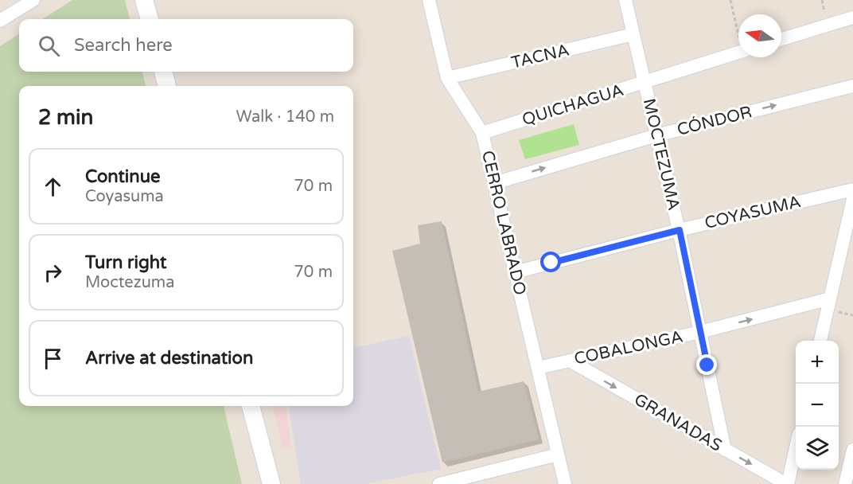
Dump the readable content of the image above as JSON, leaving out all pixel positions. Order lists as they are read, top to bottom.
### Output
{
  "streets": {
    "street": [
      "TACNA",
      "QUICHAGUA",
      "CÓNDOR",
      "MOCTEZUMA",
      "COYASUMA",
      "CERRO LABRADO",
      "COBALONGA",
      "GRANADAS"
    ]
  },
  "crossings": [
    ["TACNA", "MOCTEZUMA"],
    ["TACNA", "CERRO LABRADO"],
    ["QUICHAGUA", "MOCTEZUMA"],
    ["QUICHAGUA", "CERRO LABRADO"],
    ["CÓNDOR", "MOCTEZUMA"],
    ["CÓNDOR", "CERRO LABRADO"],
    ["MOCTEZUMA", "COYASUMA"],
    ["MOCTEZUMA", "COBALONGA"],
    ["MOCTEZUMA", "GRANADAS"],
    ["COYASUMA", "CERRO LABRADO"],
    ["CERRO LABRADO", "COBALONGA"],
    ["COBALONGA", "GRANADAS"]
  ],
  "one_way": ["CÓNDOR", "COBALONGA", "GRANADAS"],
  "north": "left",
  "page": {
    "search": "Search here",
    "heading": ["2 min", "Walk · 140 m"],
    "list": [
      ["Continue", "Coyasuma", "70 m"],
      ["Turn right", "Moctezuma", "70 m"],
      "Arrive at destination"
    ],
    "map_buttons": ["+", "−"]
  }
}
